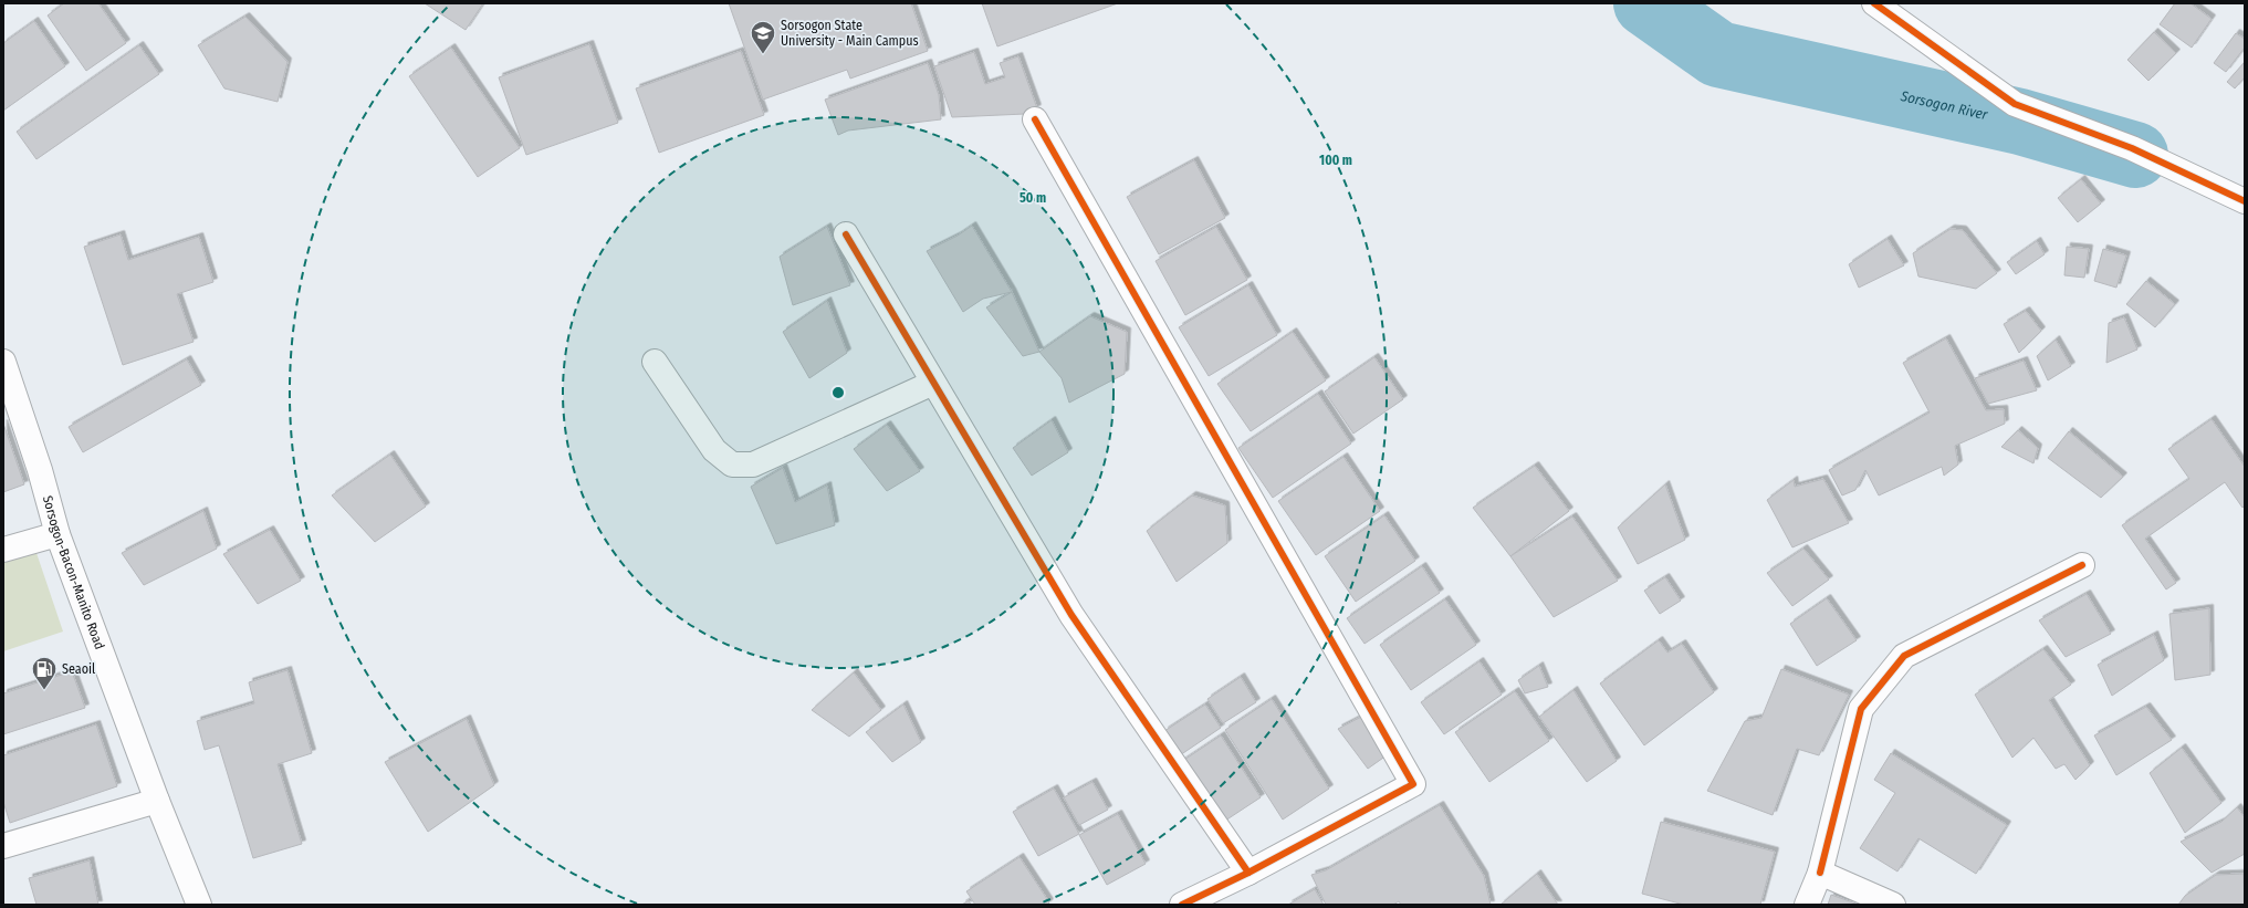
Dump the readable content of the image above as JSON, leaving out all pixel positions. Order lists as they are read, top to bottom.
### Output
{
  "streets": {
    "street": ["Sorsogon-Bacon-Manito Road"]
  },
  "water": ["Sorsogon River"],
  "places": {
    "school or university": ["Sorsogon State University - Main Campus"],
    "fuel station": ["Seaoil"]
  },
  "rings": ["100 m", "50 m"]
}
